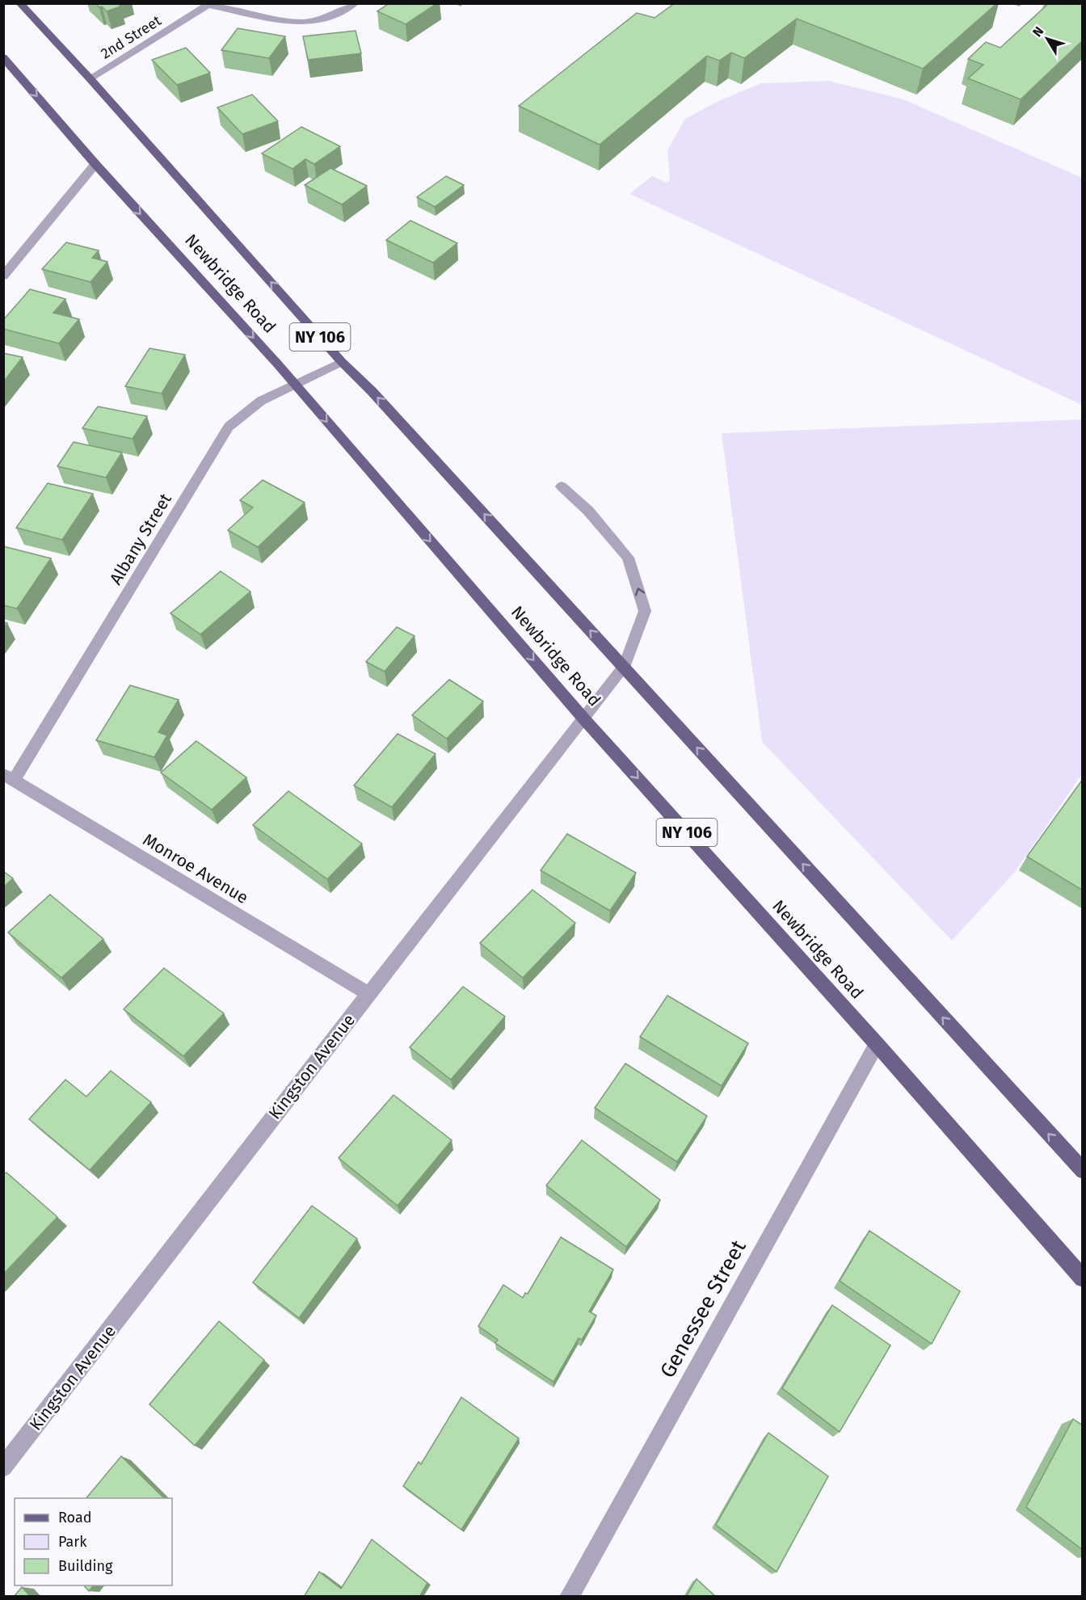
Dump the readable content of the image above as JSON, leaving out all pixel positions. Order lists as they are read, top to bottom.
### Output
{
  "streets": {
    "main road": ["Newbridge Road", "NY 106"],
    "street": [
      "2nd Street",
      "Albany Street",
      "Monroe Avenue",
      "Kingston Avenue",
      "Genessee Street"
    ]
  },
  "crossings": [
    ["2nd Street", "Newbridge Road"],
    ["Newbridge Road", "Albany Street"],
    ["Newbridge Road", "Kingston Avenue"],
    ["Newbridge Road", "Genessee Street"],
    ["Albany Street", "Monroe Avenue"],
    ["Monroe Avenue", "Kingston Avenue"]
  ],
  "legend": ["Road", "Park", "Building"],
  "north": "top left"
}
